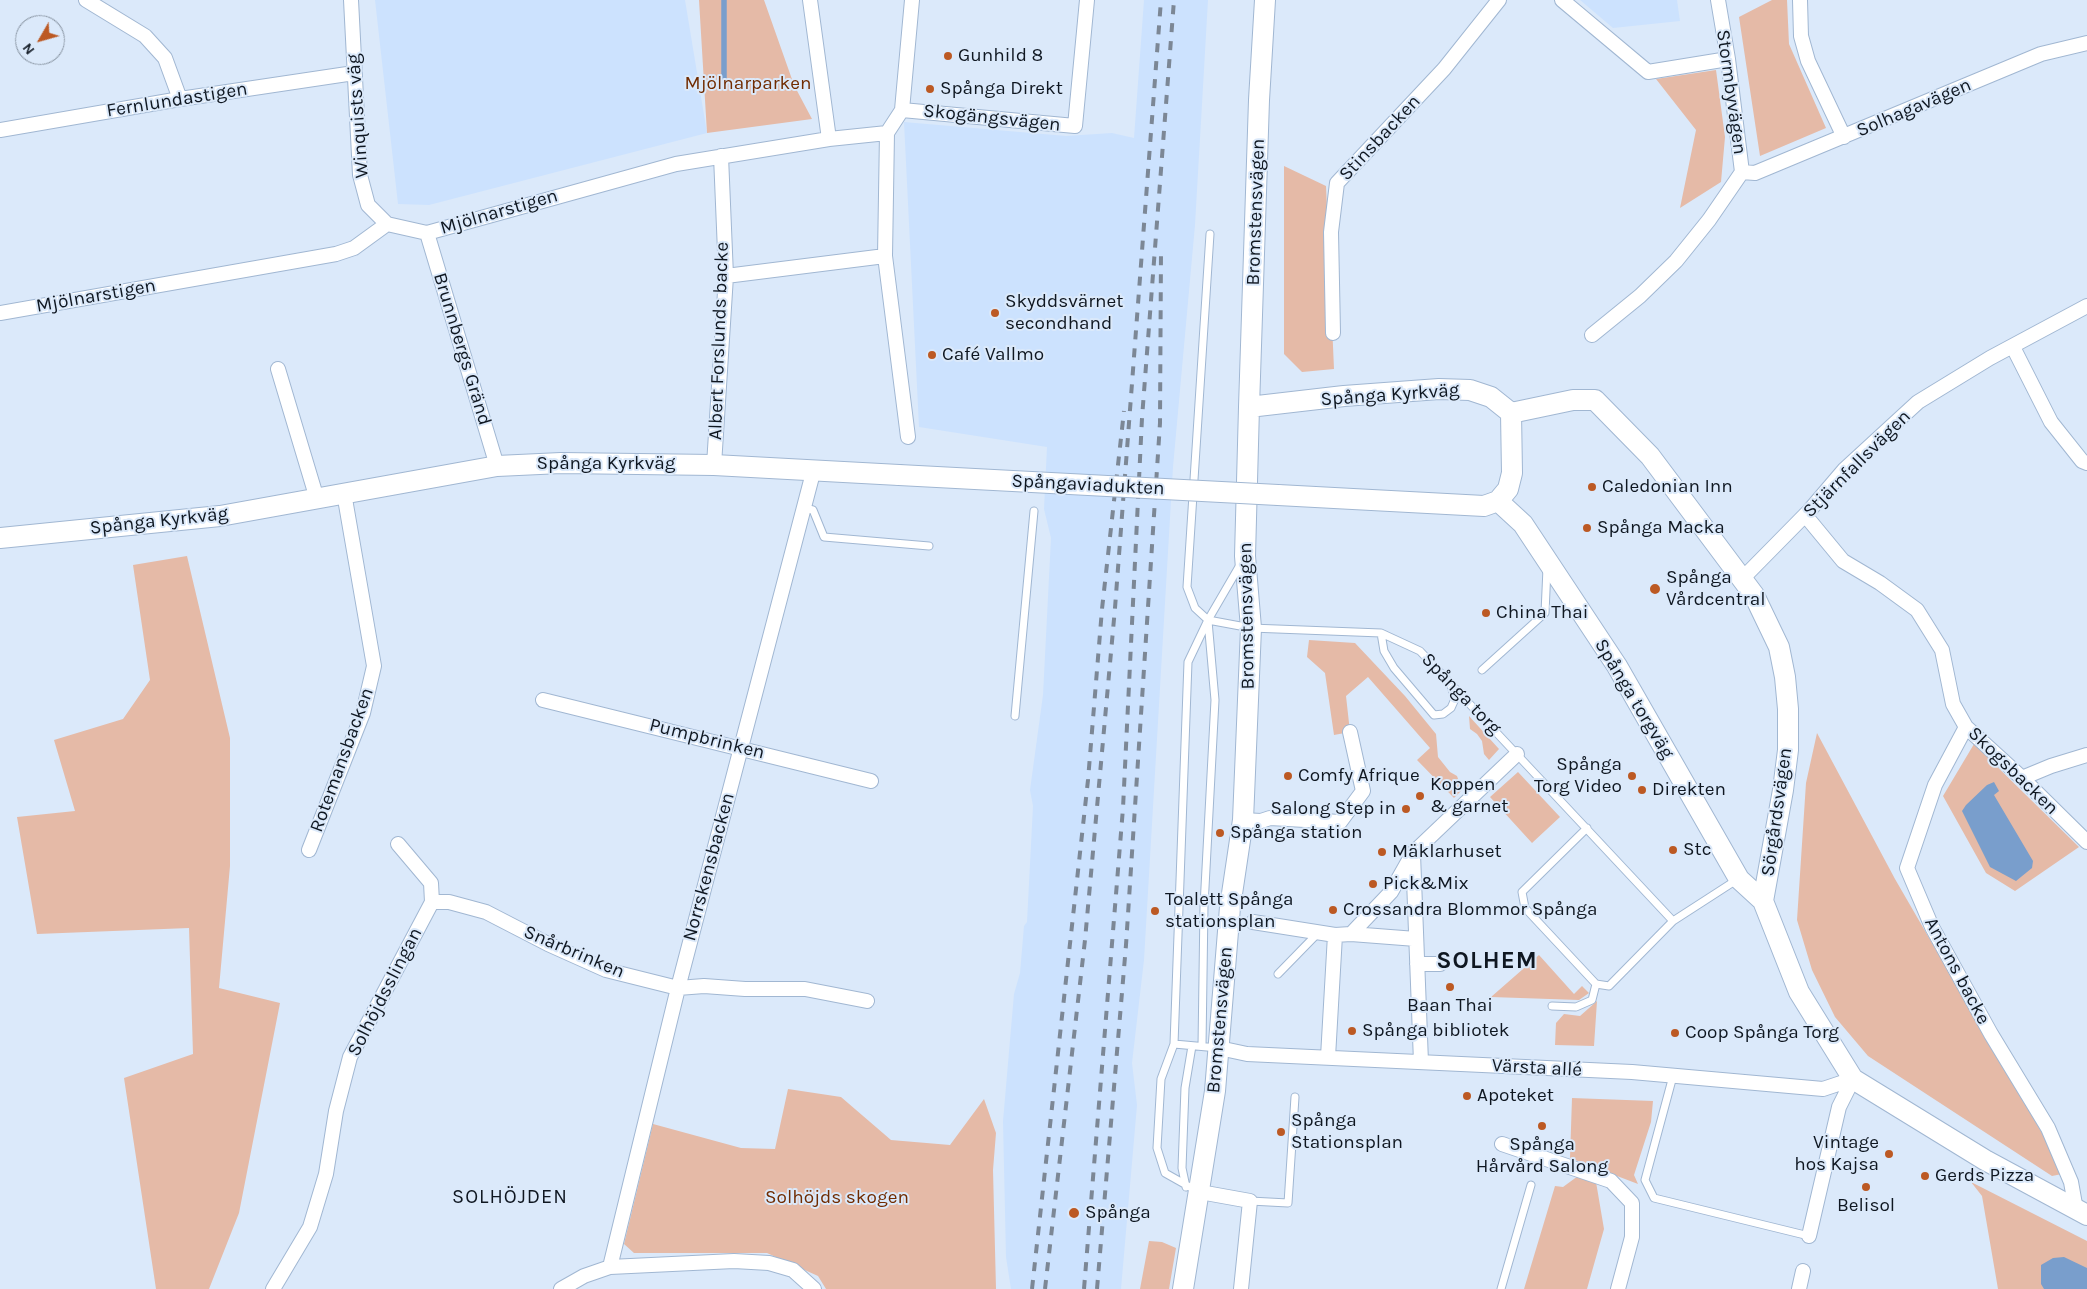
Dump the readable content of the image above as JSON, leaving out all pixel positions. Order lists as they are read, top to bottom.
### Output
{
  "streets": {
    "street": [
      "Stormbyvägen",
      "Fernlundastigen",
      "Solhagavägen",
      "Winquists väg",
      "Skogängsvägen",
      "Stinsbacken",
      "Mjölnarstigen",
      "Bromstensvägen",
      "Albert Forslunds backe",
      "Brunnbergs Gränd",
      "Spånga Kyrkväg",
      "Stjärnfallsvägen",
      "Spångaviadukten",
      "Spånga torgväg",
      "Pumpbrinken",
      "Rotemansbacken",
      "Skogsbacken",
      "Sörgårdsvägen",
      "Norrskensbacken",
      "Snårbrinken",
      "Antons backe",
      "Solhöjdsslingan",
      "Värsta allé"
    ],
    "lane": ["Spånga torg"]
  },
  "crossings": [
    ["Stormbyvägen", "Solhagavägen"],
    ["Fernlundastigen", "Winquists väg"],
    ["Winquists väg", "Mjölnarstigen"],
    ["Skogängsvägen", "Mjölnarstigen"],
    ["Mjölnarstigen", "Albert Forslunds backe"],
    ["Mjölnarstigen", "Brunnbergs Gränd"],
    ["Bromstensvägen", "Spånga Kyrkväg"],
    ["Bromstensvägen", "Spånga torg"],
    ["Bromstensvägen", "Värsta allé"],
    ["Albert Forslunds backe", "Spånga Kyrkväg"],
    ["Brunnbergs Gränd", "Spånga Kyrkväg"],
    ["Spånga Kyrkväg", "Spångaviadukten"],
    ["Spånga Kyrkväg", "Rotemansbacken"],
    ["Spånga Kyrkväg", "Sörgårdsvägen"],
    ["Spånga Kyrkväg", "Norrskensbacken"],
    ["Stjärnfallsvägen", "Skogsbacken"],
    ["Stjärnfallsvägen", "Sörgårdsvägen"],
    ["Spångaviadukten", "Spånga torgväg"],
    ["Spånga torgväg", "Sörgårdsvägen"],
    ["Pumpbrinken", "Norrskensbacken"],
    ["Skogsbacken", "Antons backe"],
    ["Sörgårdsvägen", "Antons backe"],
    ["Sörgårdsvägen", "Värsta allé"],
    ["Norrskensbacken", "Snårbrinken"],
    ["Snårbrinken", "Solhöjdsslingan"]
  ],
  "districts": ["SOLHEM", "SOLHÖJDEN"],
  "parks": ["Mjölnarparken", "Solhöjds skogen"],
  "places": [
    "Gunhild 8",
    "Spånga Direkt",
    "Skyddsvärnet secondhand",
    "Café Vallmo",
    "Caledonian Inn",
    "Spånga Macka",
    "Spånga Vårdcentral",
    "China Thai",
    "Comfy Afrique",
    "Spånga Torg Video",
    "Direkten",
    "Koppen & garnet",
    "Salong Step in",
    "Spånga station",
    "Stc",
    "Mäklarhuset",
    "Pick&Mix",
    "Crossandra Blommor Spånga",
    "Toalett Spånga stationsplan",
    "Baan Thai",
    "Spånga bibliotek",
    "Coop Spånga Torg",
    "Apoteket",
    "Spånga Hårvård Salong",
    "Spånga Stationsplan",
    "Vintage hos Kajsa",
    "Gerds Pizza",
    "Belisol",
    "Spånga"
  ],
  "north": "bottom left"
}
